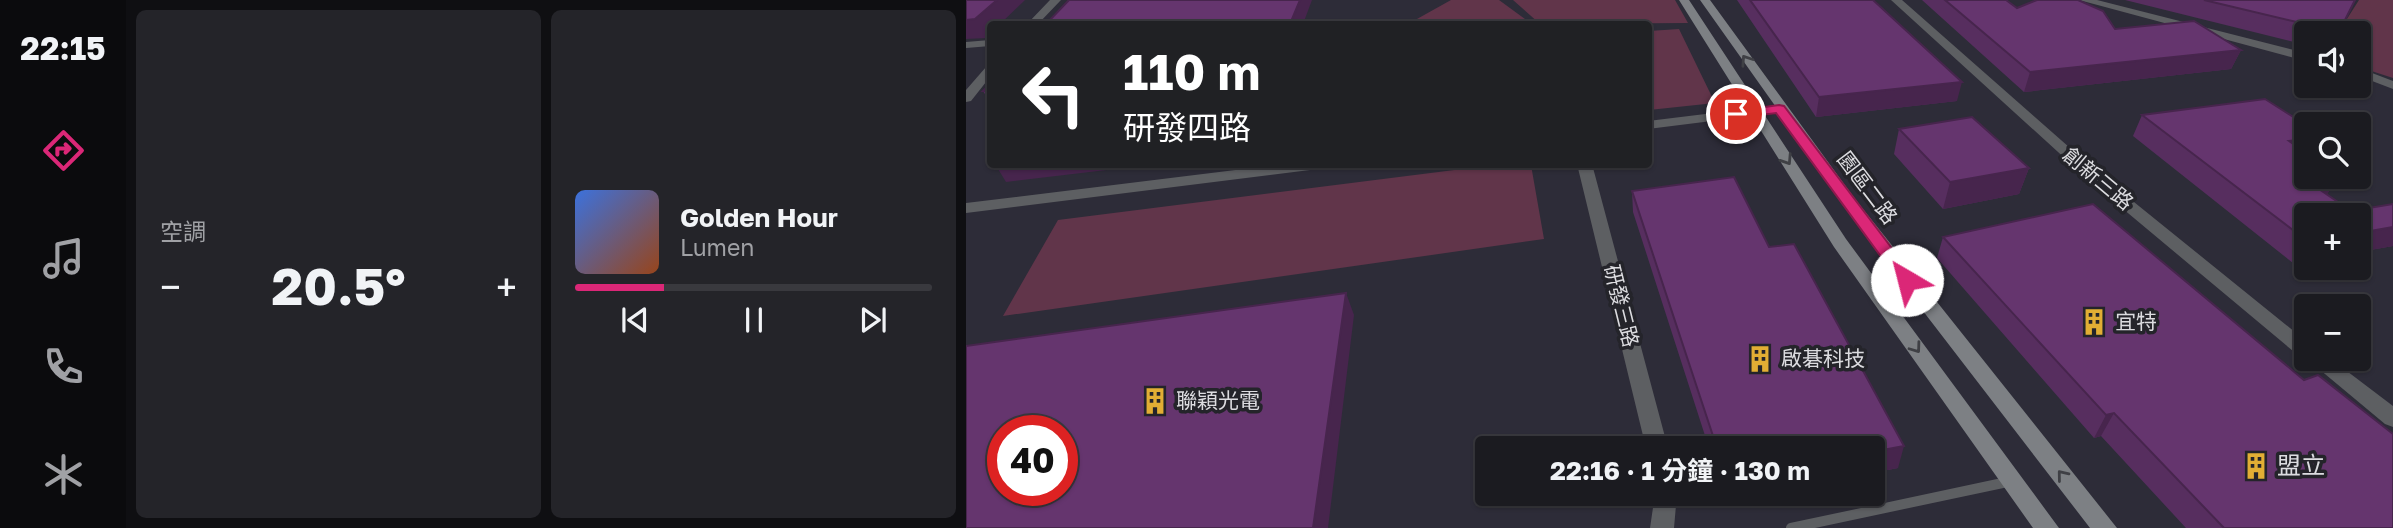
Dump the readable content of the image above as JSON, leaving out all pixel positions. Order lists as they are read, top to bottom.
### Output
{
  "streets": {
    "street": ["創新三路", "園區二路", "研發三路"]
  },
  "places": {
    "building": [
      "宜特",
      "啟碁科技",
      "聯穎光電",
      "盟立"
    ]
  },
  "page": {
    "tabs": "22:15",
    "tile": "空調",
    "map_buttons": ["+", "−"],
    "turn": ["110 m", "研發四路"],
    "song": ["Golden Hour", "Lumen"],
    "heat": ["−", "20.5°", "+"],
    "limit": "40",
    "trip": "22:16 · 1 分鐘 · 130 m"
  }
}
